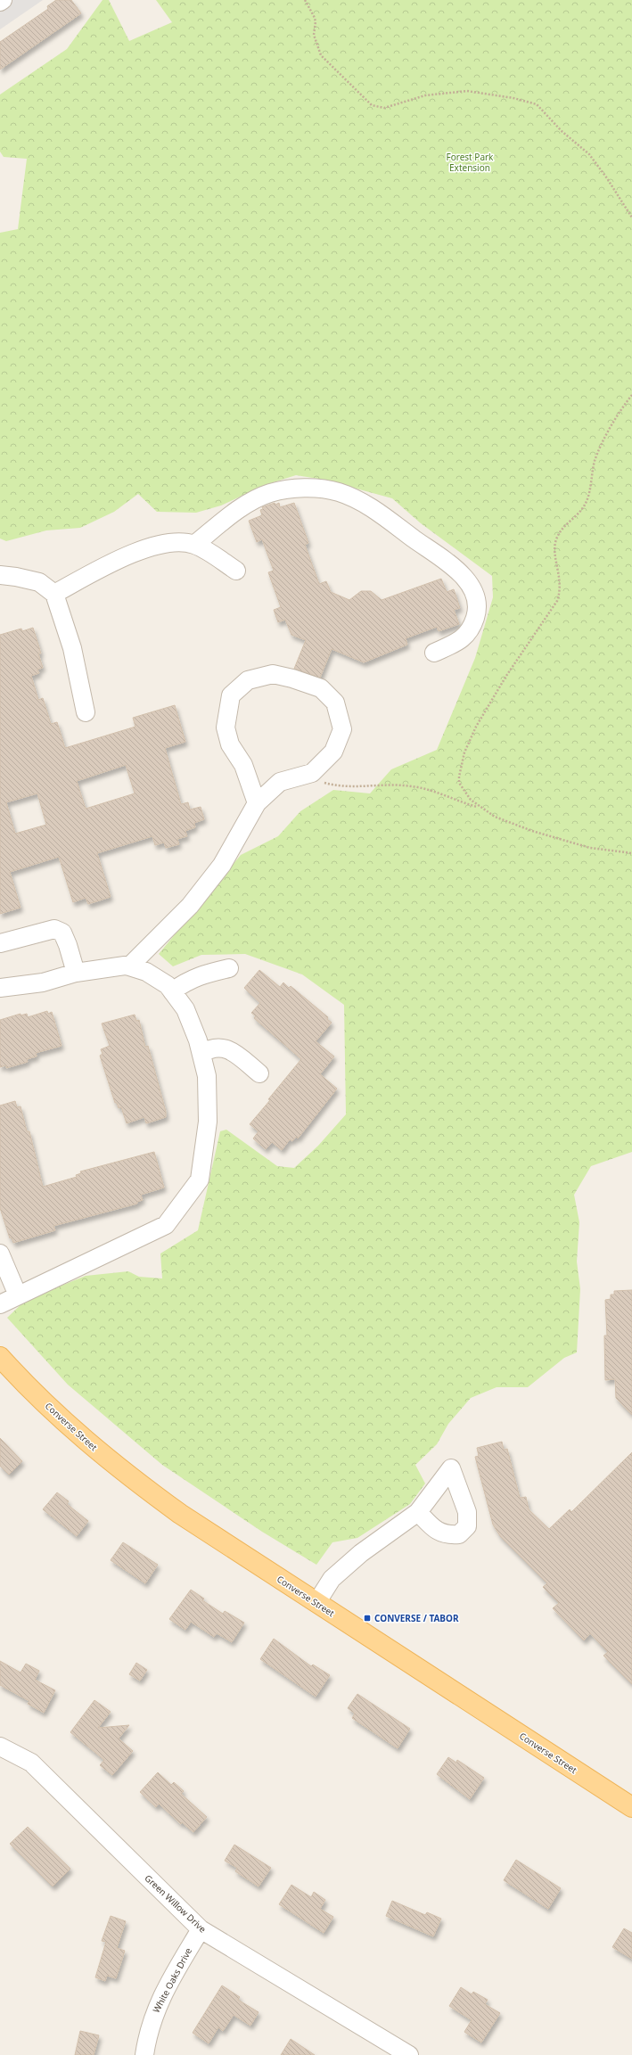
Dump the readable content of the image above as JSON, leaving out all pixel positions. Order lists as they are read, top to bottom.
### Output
{
  "streets": {
    "main road": ["Converse Street"],
    "street": ["Green Willow Drive", "White Oaks Drive"]
  },
  "crossings": [
    ["Green Willow Drive", "White Oaks Drive"]
  ],
  "parks": ["Forest Park Extension"],
  "places": {
    "transit": ["CONVERSE / TABOR"]
  }
}
